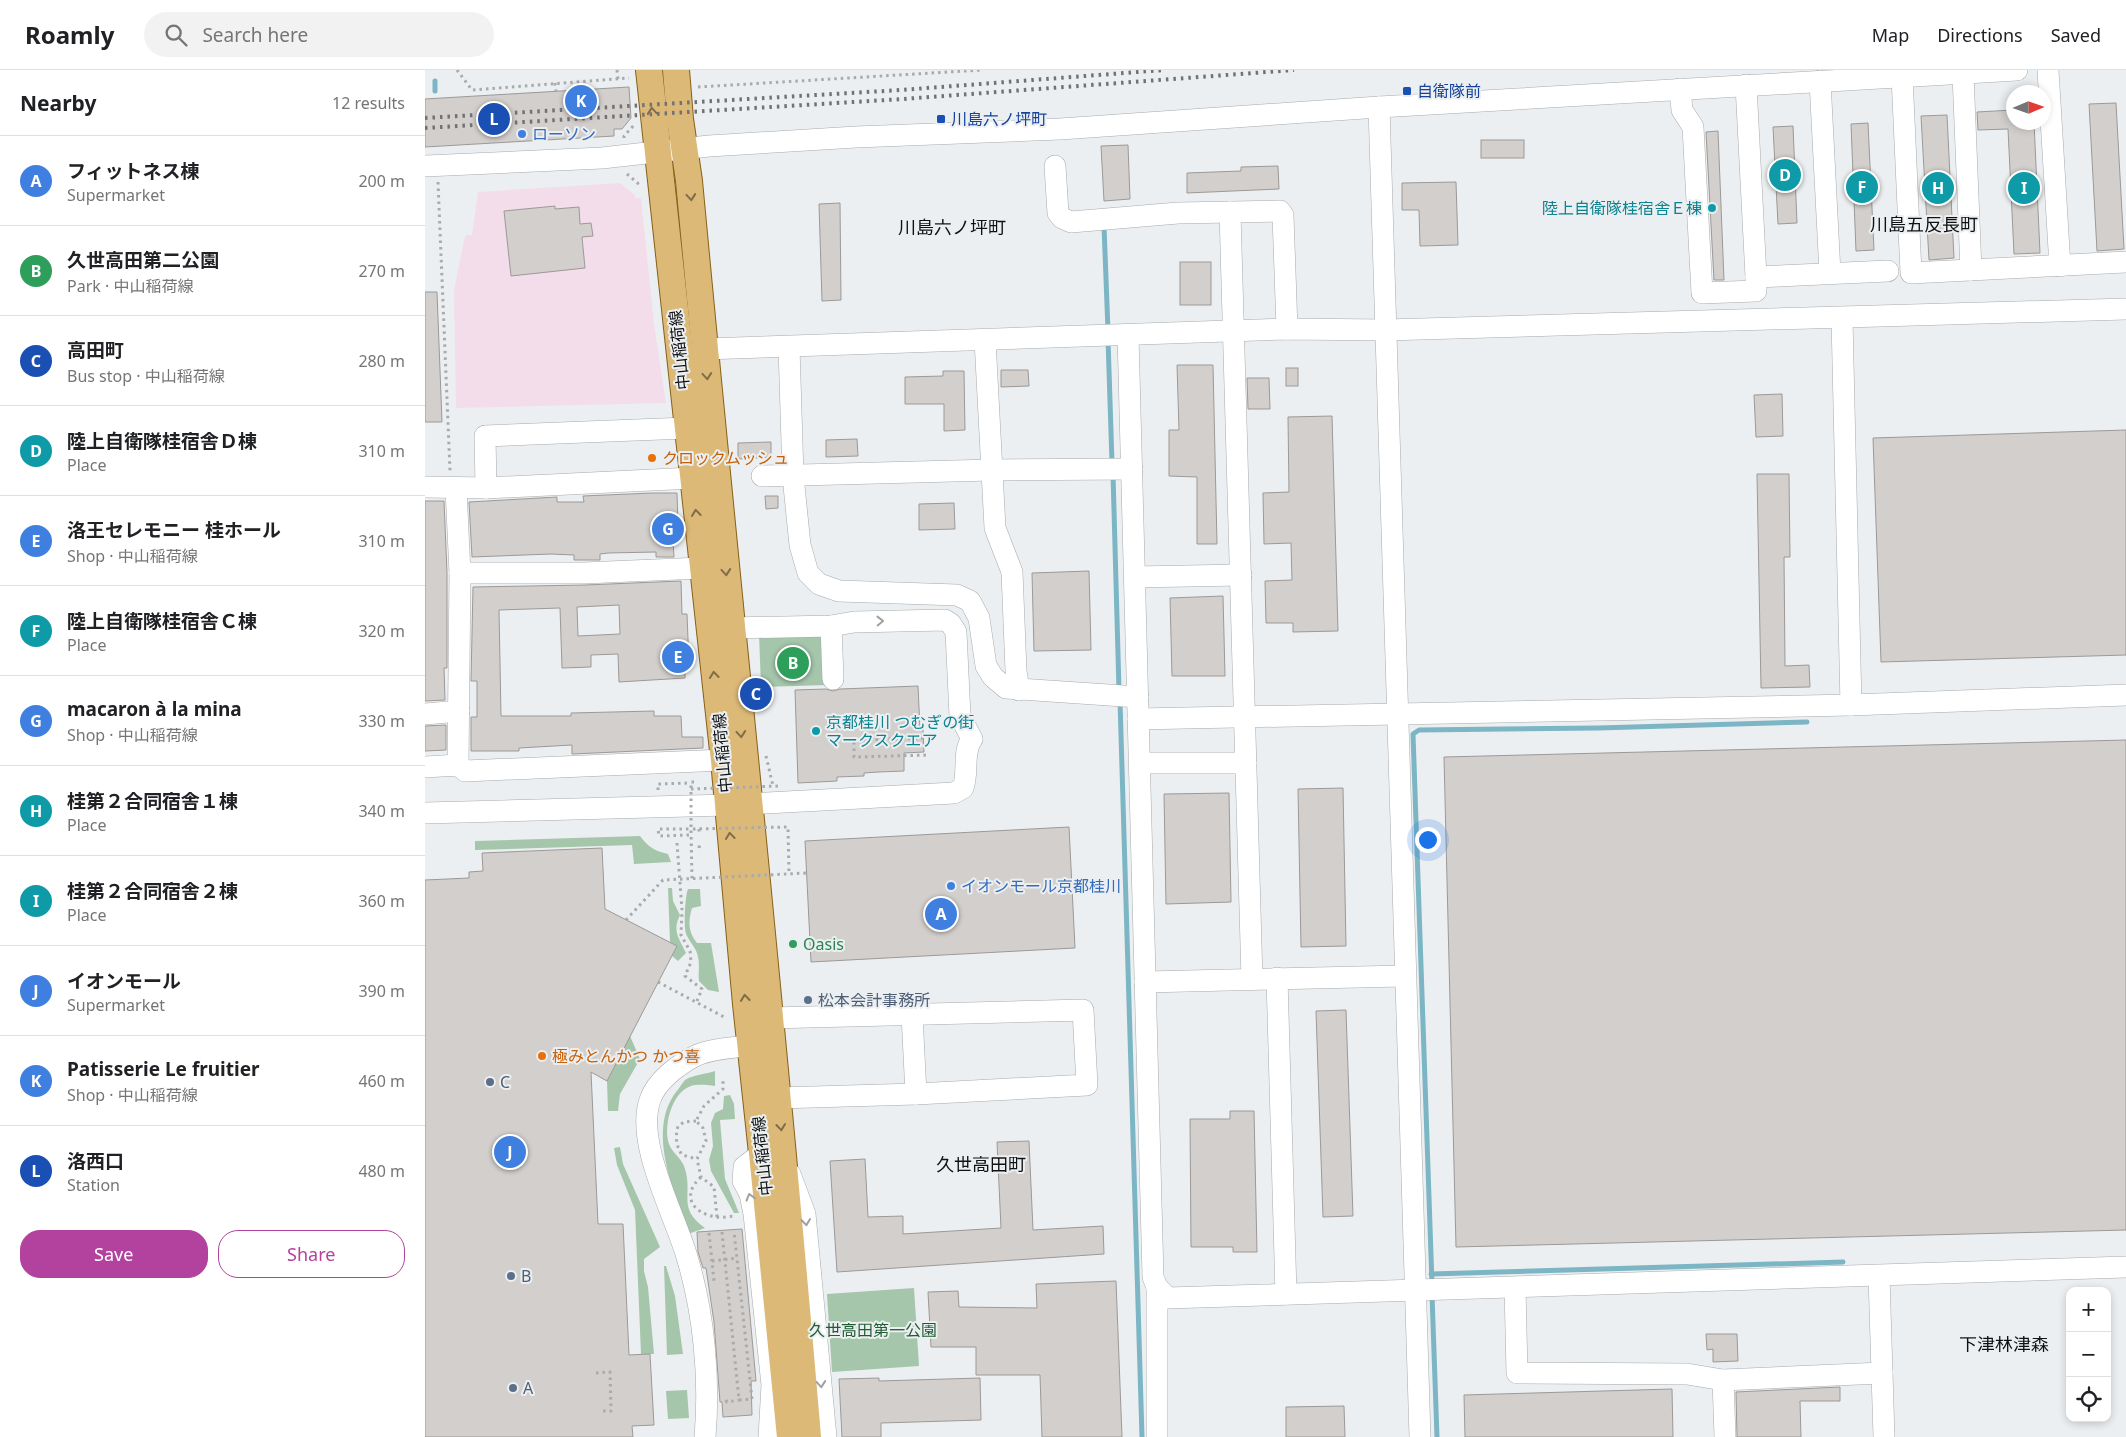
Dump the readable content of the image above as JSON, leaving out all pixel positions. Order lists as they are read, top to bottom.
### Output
{
  "streets": {
    "main road": ["中山稲荷線"]
  },
  "districts": [
    "川島五反長町",
    "川島六ノ坪町",
    "久世高田町",
    "下津林津森"
  ],
  "parks": ["久世高田第一公園"],
  "places": {
    "transit": ["自衛隊前", "川島六ノ坪町"],
    "other": [
      "ローソン",
      "陸上自衛隊桂宿舎Ｅ棟",
      "クロックムッシュ",
      "京都桂川 つむぎの街 マークスクエア",
      "イオンモール京都桂川",
      "Oasis",
      "松本会計事務所",
      "極みとんかつ かつ喜",
      "C",
      "B",
      "A"
    ]
  },
  "north": "right",
  "page": {
    "header": "Roamly",
    "search": "Search here",
    "nav": ["Map", "Directions", "Saved"],
    "heading": ["Nearby", "12 results"],
    "pins": [
      "K",
      "L",
      "D",
      "F",
      "H",
      "I",
      "G",
      "E",
      "B",
      "C",
      "A",
      "J"
    ],
    "list": [
      {
        "mark": "A",
        "name": "フィットネス棟",
        "note": "Supermarket",
        "value": "200 m"
      },
      {
        "mark": "B",
        "name": "久世高田第二公園",
        "note": "Park · 中山稲荷線",
        "value": "270 m"
      },
      {
        "mark": "C",
        "name": "高田町",
        "note": "Bus stop · 中山稲荷線",
        "value": "280 m"
      },
      {
        "mark": "D",
        "name": "陸上自衛隊桂宿舎Ｄ棟",
        "note": "Place",
        "value": "310 m"
      },
      {
        "mark": "E",
        "name": "洛王セレモニー 桂ホール",
        "note": "Shop · 中山稲荷線",
        "value": "310 m"
      },
      {
        "mark": "F",
        "name": "陸上自衛隊桂宿舎Ｃ棟",
        "note": "Place",
        "value": "320 m"
      },
      {
        "mark": "G",
        "name": "macaron à la mina",
        "note": "Shop · 中山稲荷線",
        "value": "330 m"
      },
      {
        "mark": "H",
        "name": "桂第２合同宿舎１棟",
        "note": "Place",
        "value": "340 m"
      },
      {
        "mark": "I",
        "name": "桂第２合同宿舎２棟",
        "note": "Place",
        "value": "360 m"
      },
      {
        "mark": "J",
        "name": "イオンモール",
        "note": "Supermarket",
        "value": "390 m"
      },
      {
        "mark": "K",
        "name": "Patisserie Le fruitier",
        "note": "Shop · 中山稲荷線",
        "value": "460 m"
      },
      {
        "mark": "L",
        "name": "洛西口",
        "note": "Station",
        "value": "480 m"
      }
    ],
    "buttons": ["Save", "Share"],
    "map_buttons": ["+", "−"]
  }
}
